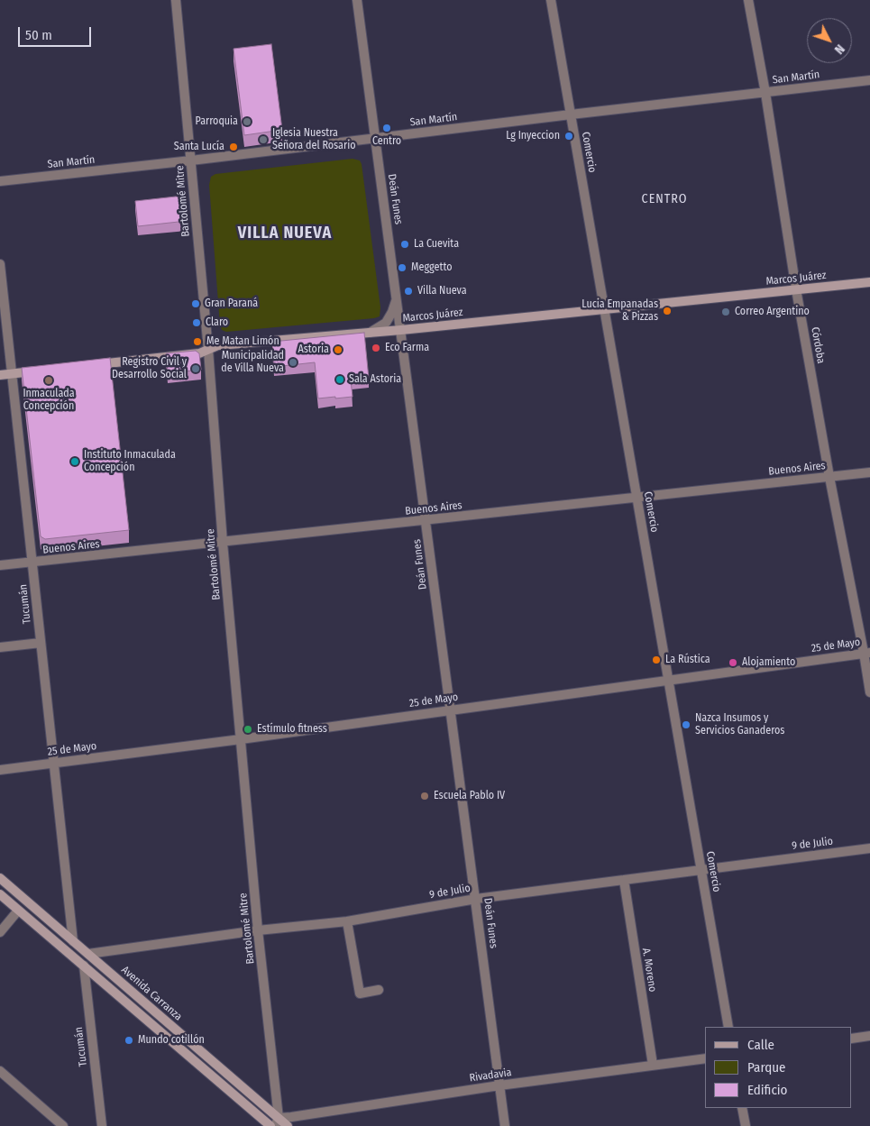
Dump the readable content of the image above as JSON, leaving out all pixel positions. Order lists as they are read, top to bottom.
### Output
{
  "streets": {
    "main road": ["Marcos Juárez", "Avenida Carranza"],
    "street": [
      "San Martín",
      "Comercio",
      "Deán Funes",
      "Bartolomé Mitre",
      "Córdoba",
      "Buenos Aires",
      "Tucumán",
      "25 de Mayo",
      "9 de Julio",
      "A. Moreno",
      "Rivadavia"
    ]
  },
  "crossings": [
    ["San Martín", "Comercio"],
    ["San Martín", "Deán Funes"],
    ["San Martín", "Bartolomé Mitre"],
    ["San Martín", "Córdoba"],
    ["Comercio", "Marcos Juárez"],
    ["Comercio", "Buenos Aires"],
    ["Comercio", "25 de Mayo"],
    ["Comercio", "9 de Julio"],
    ["Deán Funes", "Marcos Juárez"],
    ["Deán Funes", "Buenos Aires"],
    ["Deán Funes", "25 de Mayo"],
    ["Deán Funes", "9 de Julio"],
    ["Deán Funes", "Rivadavia"],
    ["Bartolomé Mitre", "Marcos Juárez"],
    ["Bartolomé Mitre", "Buenos Aires"],
    ["Bartolomé Mitre", "25 de Mayo"],
    ["Bartolomé Mitre", "9 de Julio"],
    ["Bartolomé Mitre", "Avenida Carranza"],
    ["Bartolomé Mitre", "Rivadavia"],
    ["Marcos Juárez", "Córdoba"],
    ["Córdoba", "Buenos Aires"],
    ["Córdoba", "25 de Mayo"],
    ["Buenos Aires", "Tucumán"],
    ["Tucumán", "25 de Mayo"],
    ["Tucumán", "Avenida Carranza"],
    ["9 de Julio", "A. Moreno"],
    ["9 de Julio", "Avenida Carranza"],
    ["A. Moreno", "Rivadavia"],
    ["Avenida Carranza", "Rivadavia"]
  ],
  "districts": ["CENTRO", "VILLA NUEVA"],
  "places": [
    "Parroquia",
    "Centro",
    "Lg Inyeccion",
    "Iglesia Nuestra Señora del Rosario",
    "Santa Lucía",
    "La Cuevita",
    "Meggetto",
    "Villa Nueva",
    "Gran Paraná",
    "Lucia Empanadas & Pizzas",
    "Correo Argentino",
    "Claro",
    "Me Matan Limón",
    "Eco Farma",
    "Astoria",
    "Municipalidad de Villa Nueva",
    "Registro Civil y Desarrollo Social",
    "Sala Astoria",
    "Inmaculada Concepción",
    "Instituto Inmaculada Concepción",
    "La Rústica",
    "Alojamiento",
    "Nazca Insumos y Servicios Ganaderos",
    "Estímulo fitness",
    "Escuela Pablo IV",
    "Mundo cotillón"
  ],
  "legend": ["Calle", "Parque", "Edificio"],
  "scale_bar": "50 m",
  "north": "bottom right"
}
